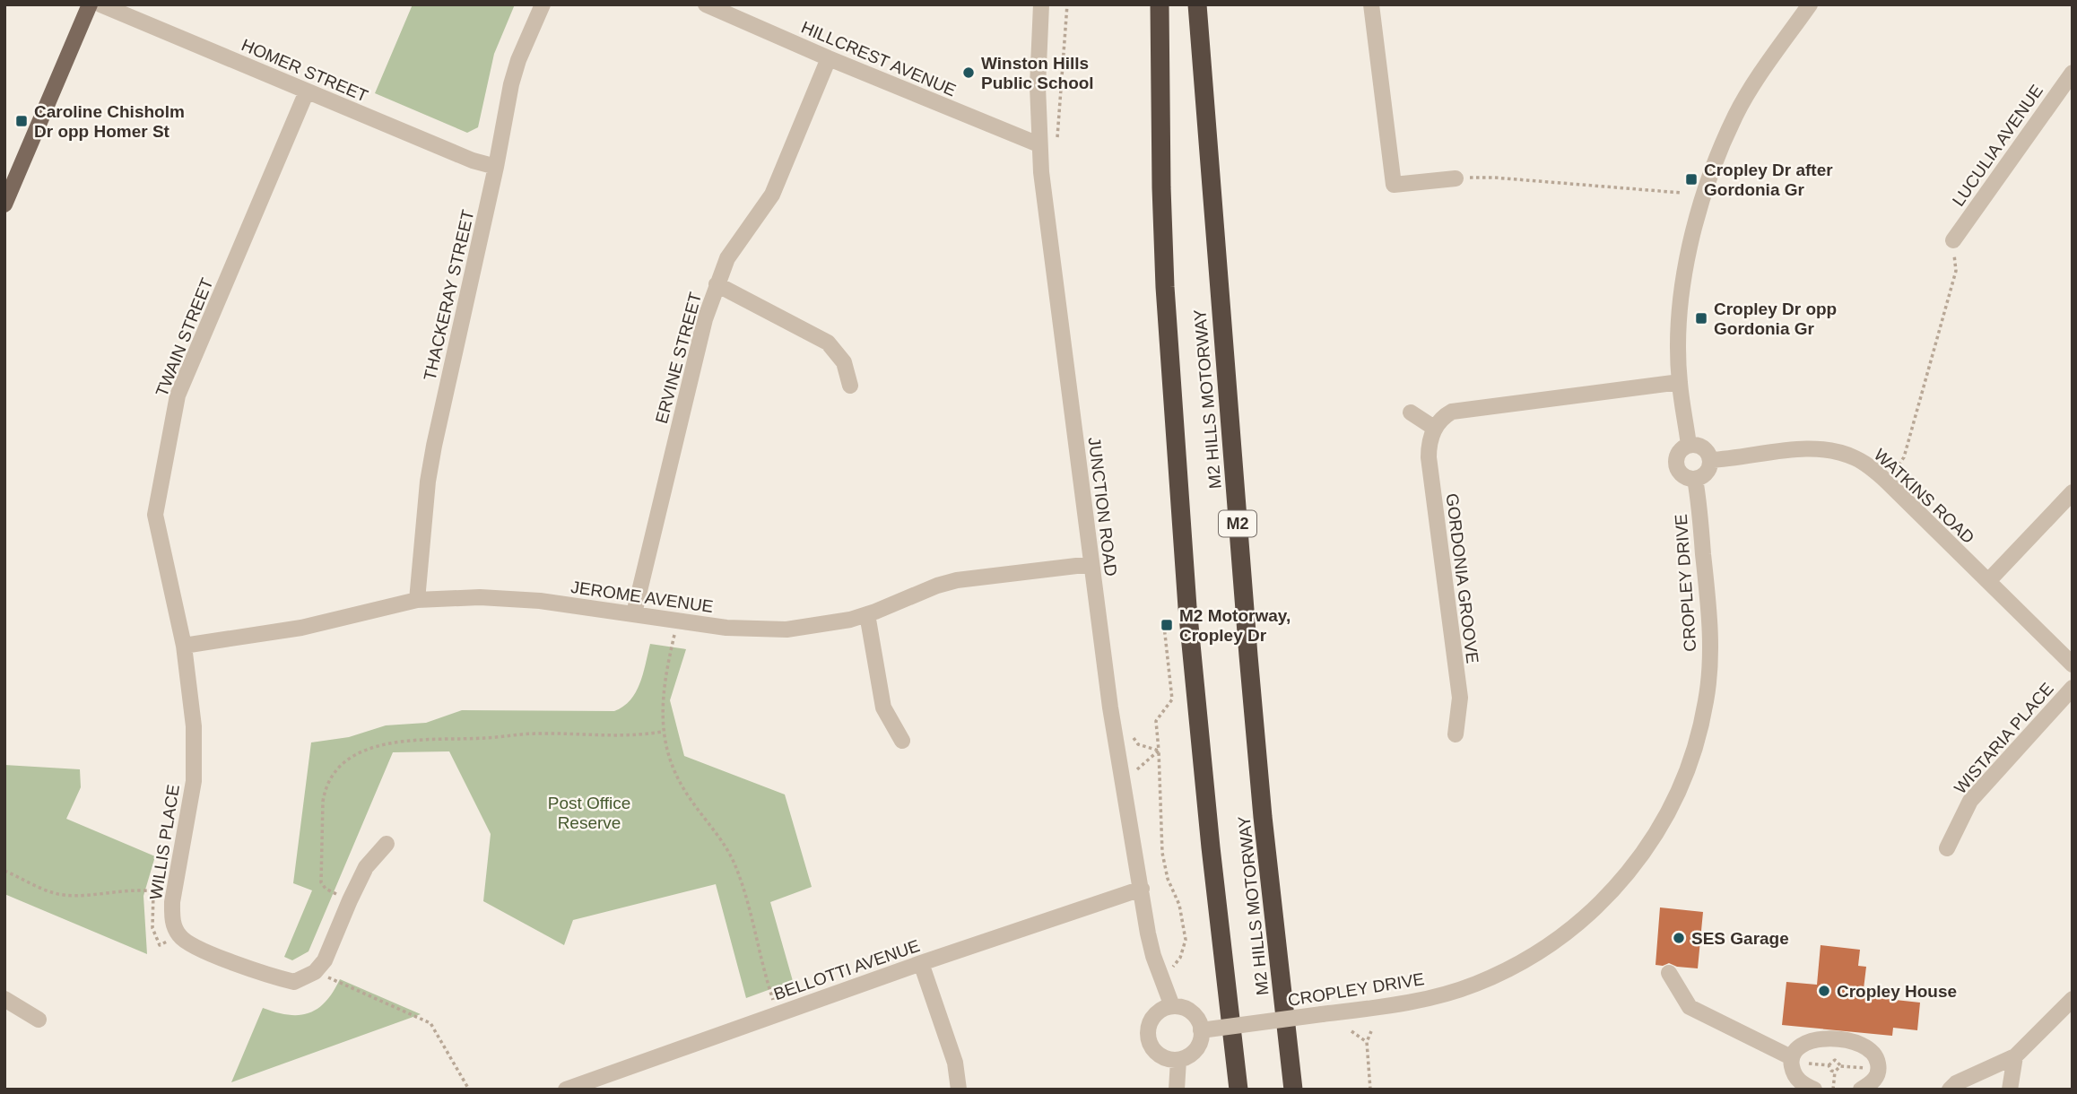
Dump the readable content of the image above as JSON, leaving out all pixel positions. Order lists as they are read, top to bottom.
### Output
{
  "streets": {
    "highway": ["M2 HILLS MOTORWAY", "M2"],
    "street": [
      "HILLCREST AVENUE",
      "HOMER STREET",
      "LUCULIA AVENUE",
      "THACKERAY STREET",
      "TWAIN STREET",
      "ERVINE STREET",
      "WATKINS ROAD",
      "JUNCTION ROAD",
      "GORDONIA GROOVE",
      "CROPLEY DRIVE",
      "JEROME AVENUE",
      "WISTARIA PLACE",
      "WILLIS PLACE",
      "BELLOTTI AVENUE"
    ]
  },
  "crossings": [
    ["HILLCREST AVENUE", "ERVINE STREET"],
    ["HILLCREST AVENUE", "JUNCTION ROAD"],
    ["HOMER STREET", "THACKERAY STREET"],
    ["HOMER STREET", "TWAIN STREET"],
    ["THACKERAY STREET", "JEROME AVENUE"],
    ["TWAIN STREET", "JEROME AVENUE"],
    ["TWAIN STREET", "WILLIS PLACE"],
    ["ERVINE STREET", "JEROME AVENUE"],
    ["WATKINS ROAD", "CROPLEY DRIVE"],
    ["JUNCTION ROAD", "CROPLEY DRIVE"],
    ["JUNCTION ROAD", "JEROME AVENUE"],
    ["JUNCTION ROAD", "BELLOTTI AVENUE"],
    ["JEROME AVENUE", "WILLIS PLACE"]
  ],
  "parks": ["Post Office Reserve"],
  "places": {
    "other": ["Winston Hills Public School", "SES Garage", "Cropley House"],
    "transit": [
      "Caroline Chisholm Dr opp Homer St",
      "Cropley Dr after Gordonia Gr",
      "Cropley Dr opp Gordonia Gr",
      "M2 Motorway, Cropley Dr"
    ]
  }
}
